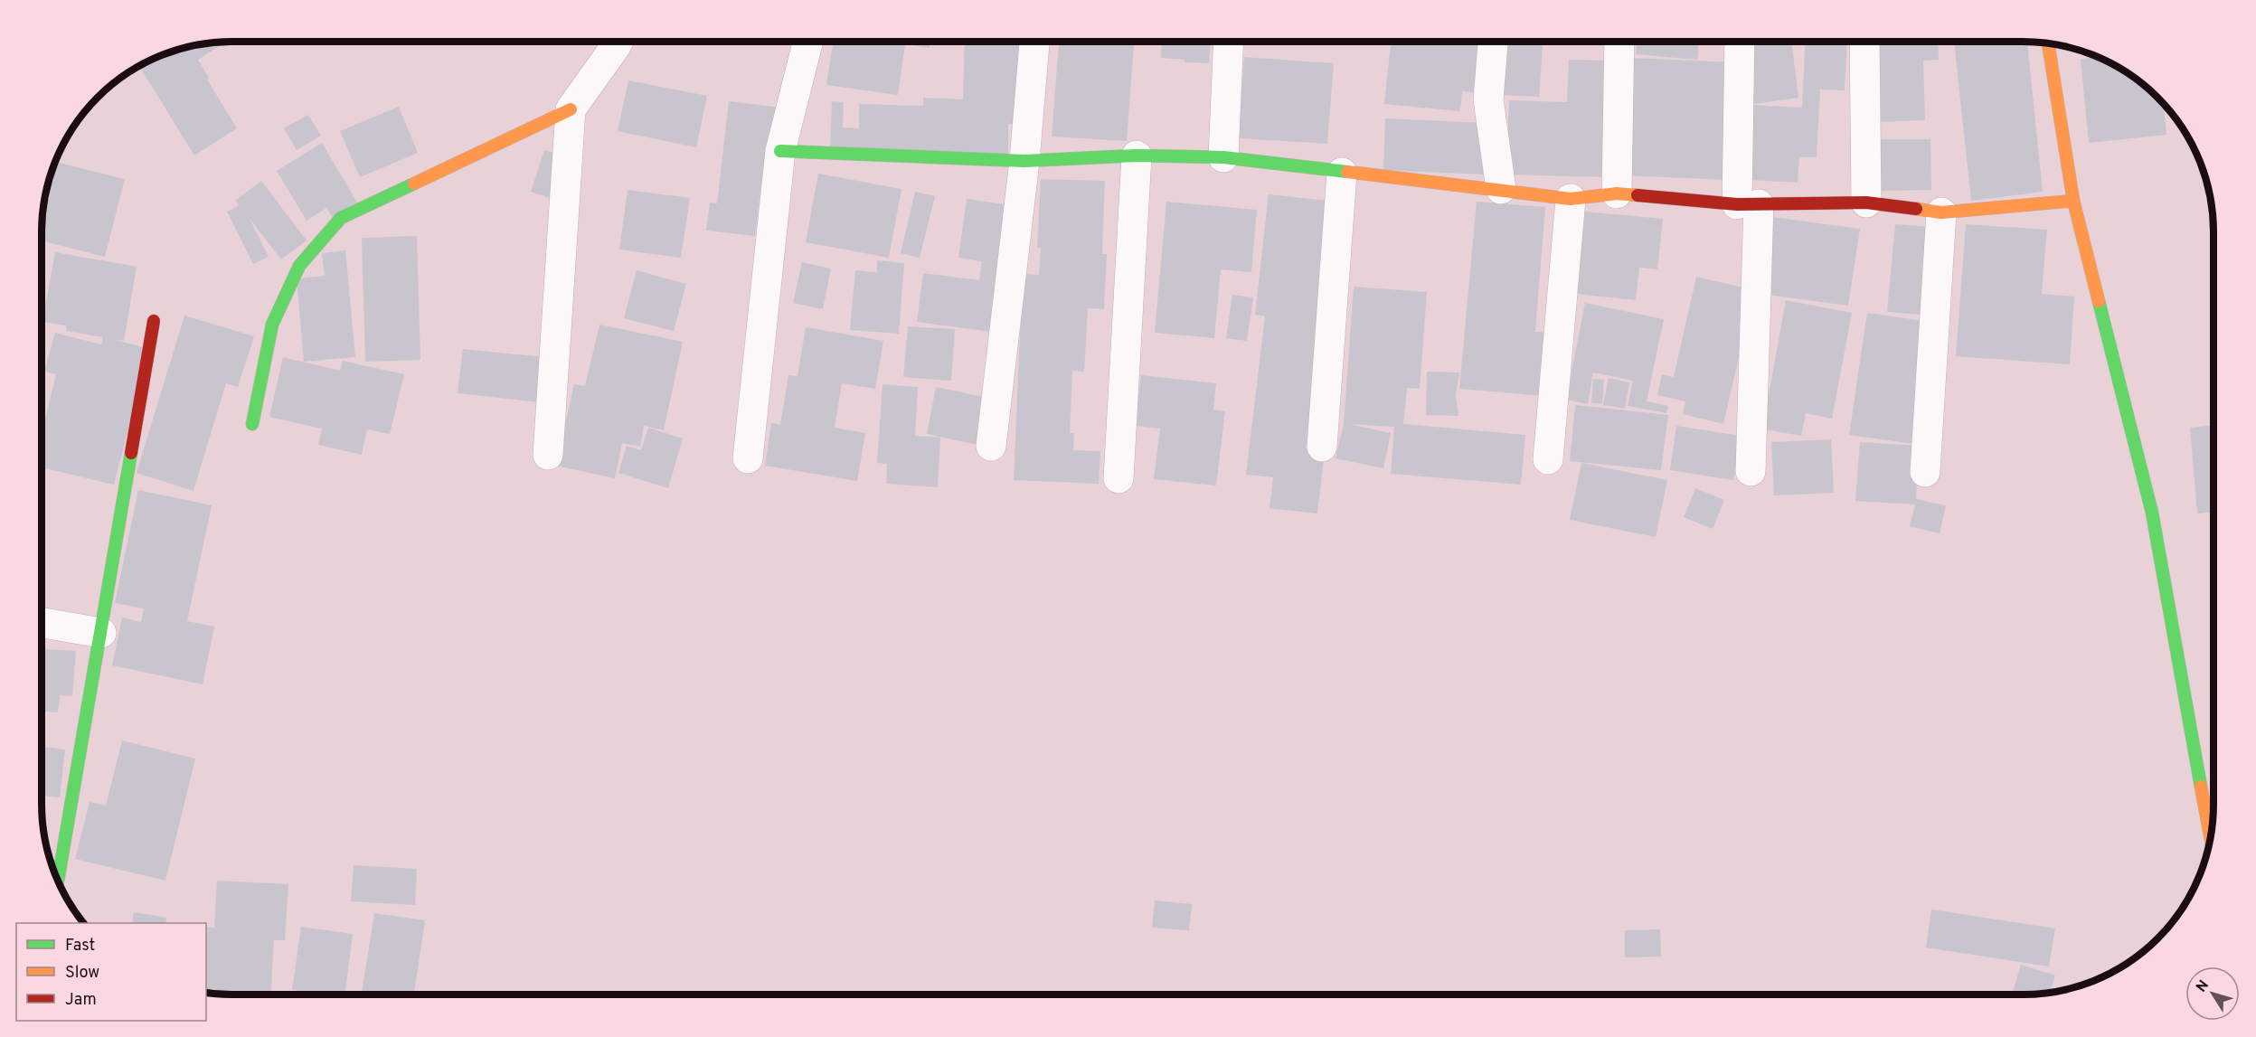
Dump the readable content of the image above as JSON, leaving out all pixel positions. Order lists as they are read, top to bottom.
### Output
{
  "legend": ["Fast", "Slow", "Jam"],
  "north": "top left"
}
